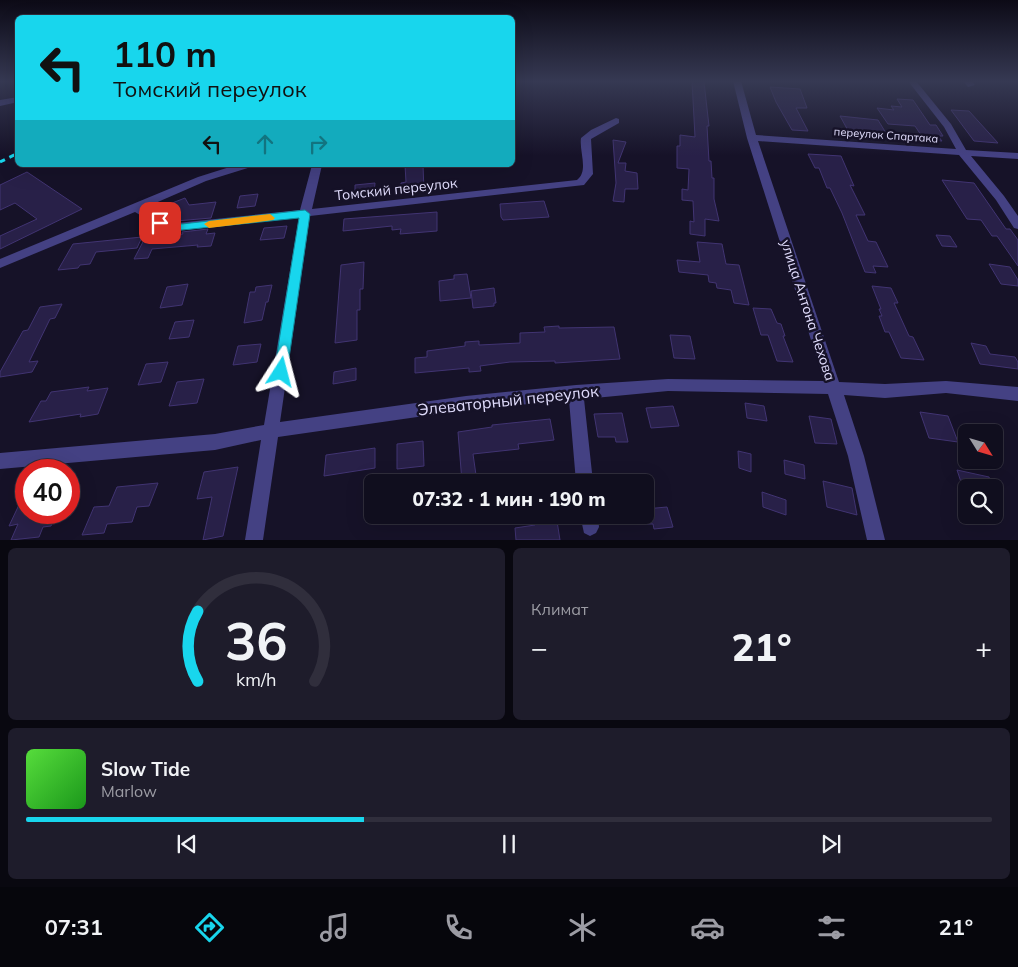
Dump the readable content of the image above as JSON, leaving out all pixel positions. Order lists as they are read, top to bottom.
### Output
{
  "streets": {
    "street": [
      "переулок Спартака",
      "Томский переулок",
      "улица Антона Чехова",
      "Элеваторный переулок"
    ]
  },
  "crossings": [
    ["переулок Спартака", "улица Антона Чехова"],
    ["улица Антона Чехова", "Элеваторный переулок"]
  ],
  "north": "bottom right",
  "page": {
    "turn": ["110 m", "Томский переулок"],
    "limit": "40",
    "trip": "07:32 · 1 мин · 190 m",
    "tile": "Климат",
    "heat": ["−", "21°", "+"],
    "song": ["Slow Tide", "Marlow"],
    "tabs": ["07:31", "21°"],
    "gauge": ["36", "km/h"]
  }
}
